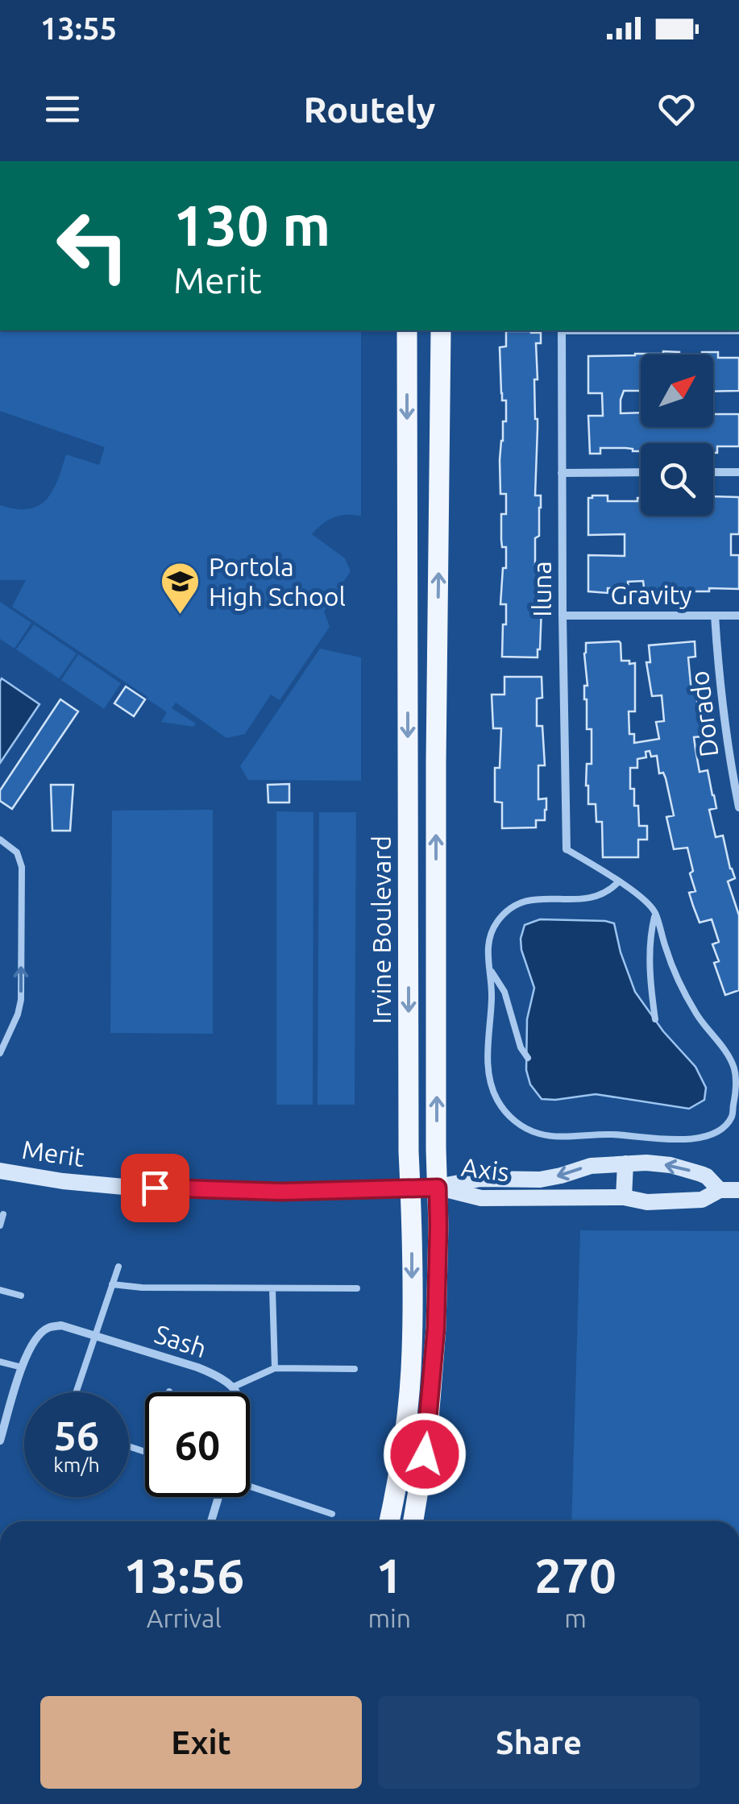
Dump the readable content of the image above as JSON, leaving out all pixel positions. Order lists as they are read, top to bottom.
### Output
{
  "streets": {
    "main road": ["Irvine Boulevard"],
    "street": [
      "Iluna",
      "Gravity",
      "Dorado",
      "Merit",
      "Axis",
      "Sash"
    ]
  },
  "crossings": [
    ["Iluna", "Gravity"],
    ["Gravity", "Dorado"],
    ["Irvine Boulevard", "Merit"],
    ["Irvine Boulevard", "Axis"],
    ["Merit", "Axis"]
  ],
  "places": {
    "school or university": ["Portola High School"]
  },
  "north": "top right",
  "page": {
    "status": "13:55",
    "header": "Routely",
    "turn": ["130 m", "Merit"],
    "speed": "56 km/h",
    "limit": "60",
    "eta": [
      "13:56",
      "Arrival",
      "1",
      "min",
      "270",
      "m"
    ],
    "buttons": ["Exit", "Share"]
  }
}
